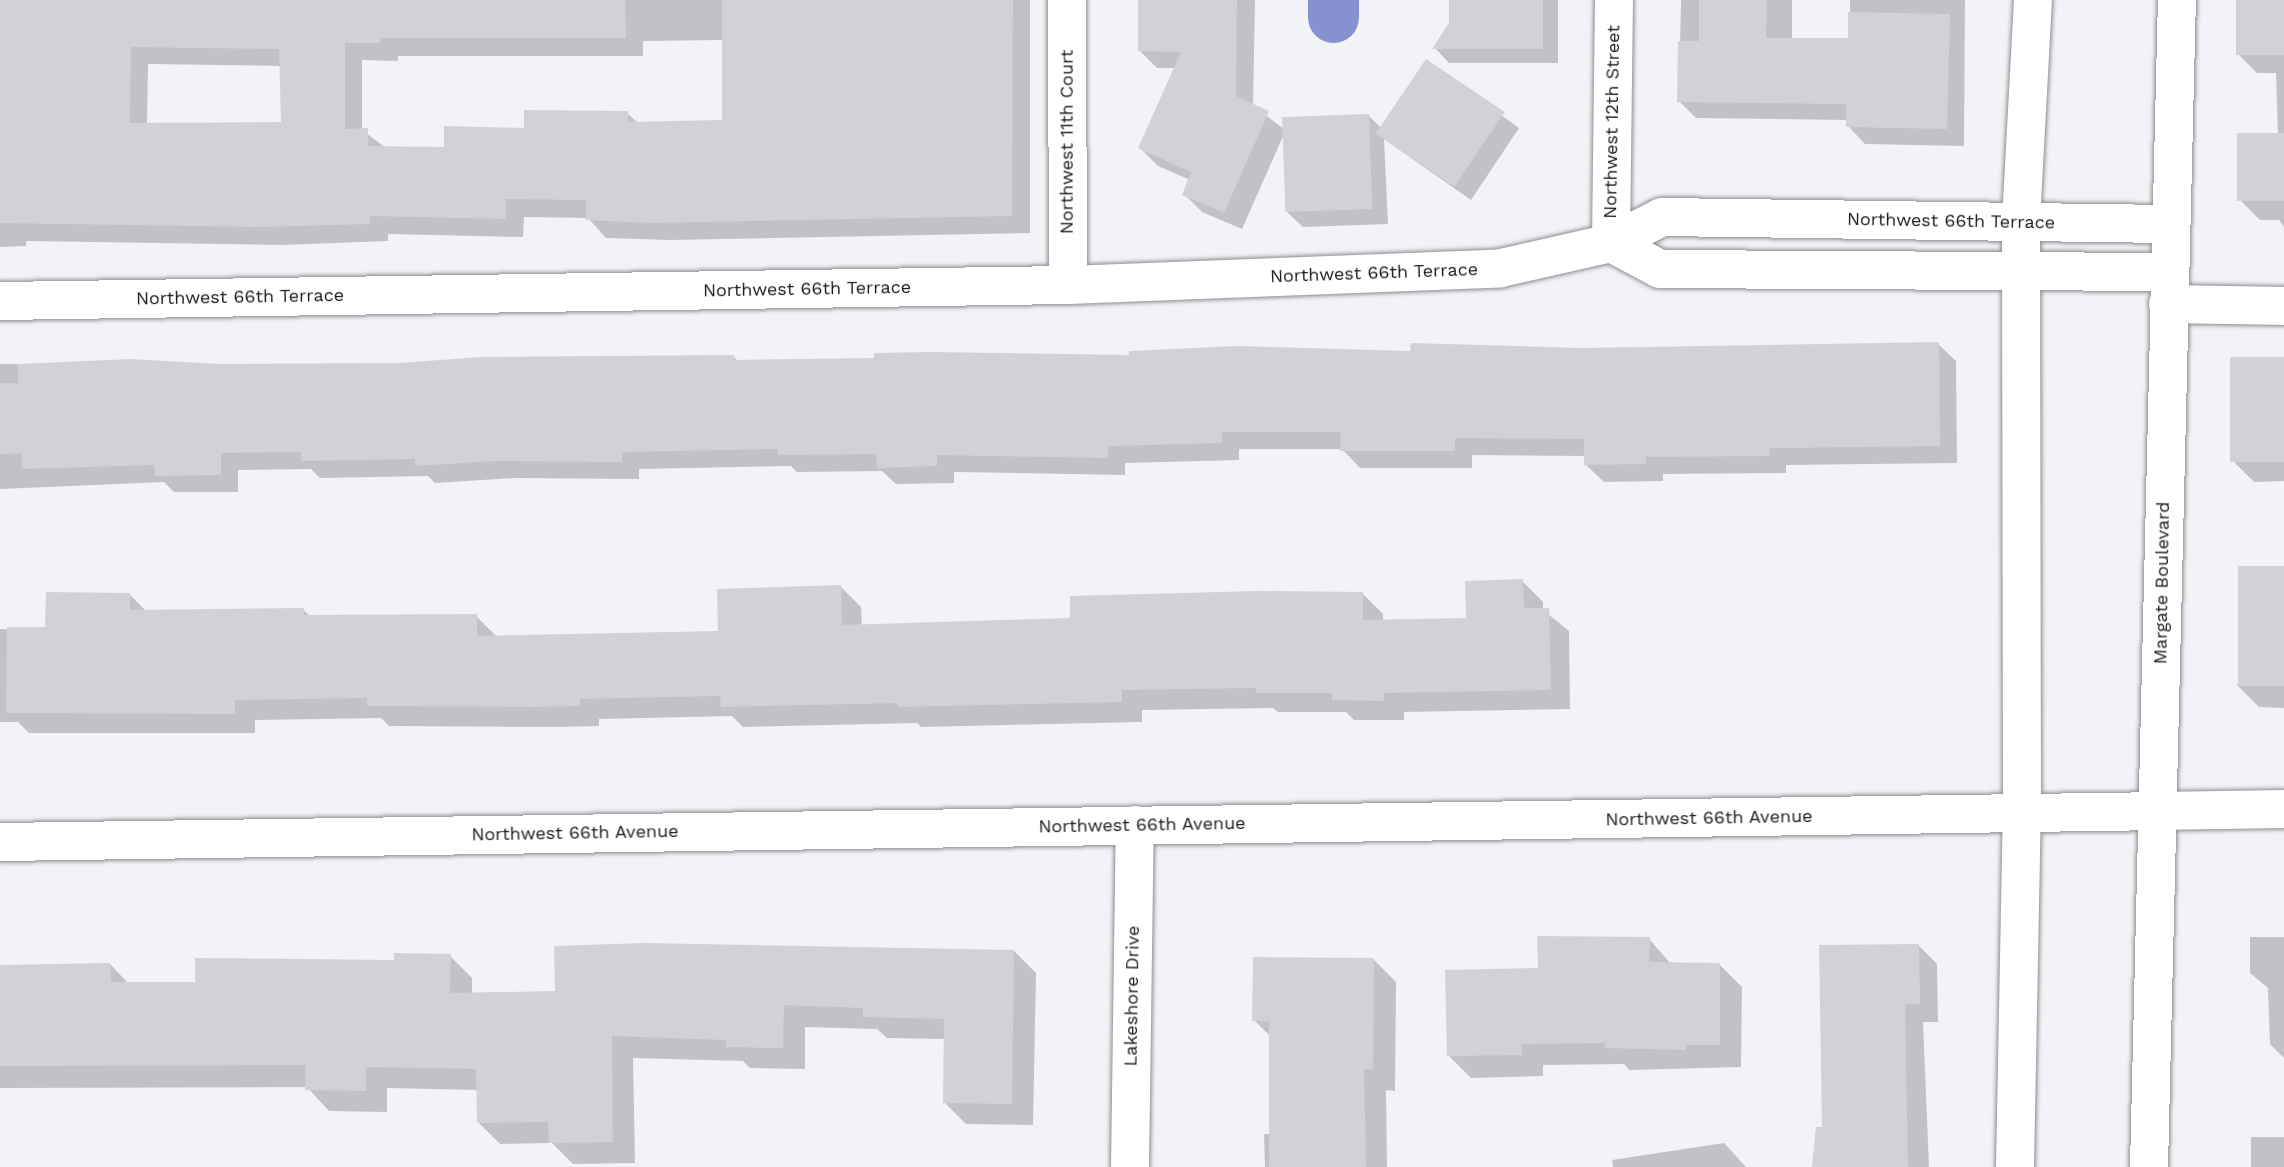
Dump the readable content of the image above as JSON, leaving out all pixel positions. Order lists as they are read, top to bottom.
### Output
{
  "streets": {
    "street": [
      "Northwest 12th Street",
      "Northwest 11th Court",
      "Northwest 66th Terrace",
      "Margate Boulevard",
      "Northwest 66th Avenue",
      "Lakeshore Drive"
    ]
  },
  "crossings": [
    ["Northwest 12th Street", "Northwest 66th Terrace"],
    ["Northwest 11th Court", "Northwest 66th Terrace"],
    ["Northwest 66th Terrace", "Margate Boulevard"],
    ["Margate Boulevard", "Northwest 66th Avenue"],
    ["Northwest 66th Avenue", "Lakeshore Drive"]
  ]
}
